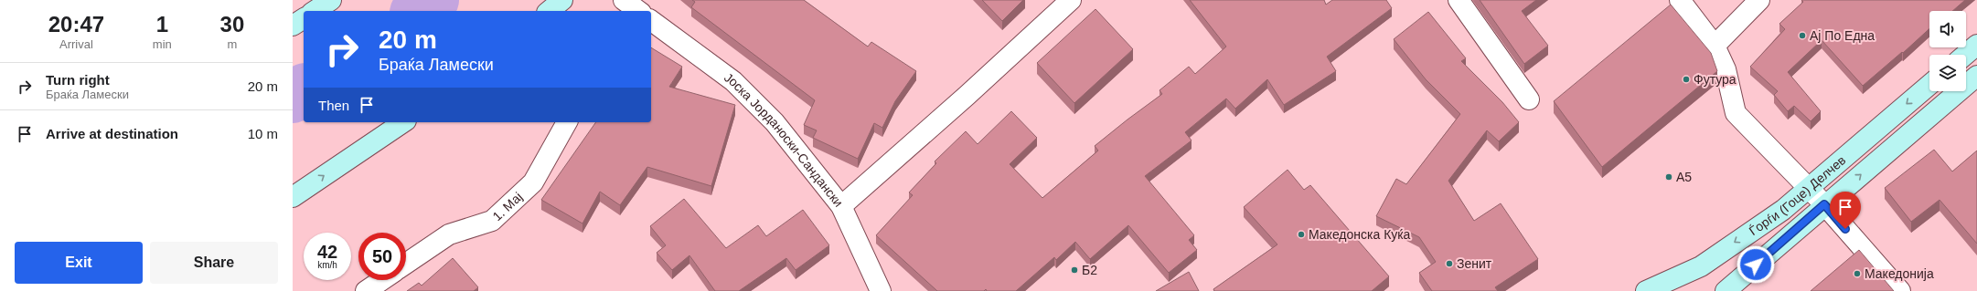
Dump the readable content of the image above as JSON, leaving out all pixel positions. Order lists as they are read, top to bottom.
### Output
{
  "streets": {
    "main road": ["Ѓорѓи (Гоце) Делчев"],
    "street": ["Јоска Јорданоски-Сандански", "1. Мај"]
  },
  "places": [
    "Ај По Една",
    "Футура",
    "А5",
    "Македонска Куќа",
    "Зенит",
    "Б2",
    "Македонија"
  ],
  "page": {
    "eta": [
      "20:47",
      "Arrival",
      "1",
      "min",
      "30",
      "m"
    ],
    "turn": ["20 m", "Браќа Ламески"],
    "list": [
      {
        "name": "Turn right",
        "note": "Браќа Ламески",
        "value": "20 m"
      },
      {
        "name": "Arrive at destination",
        "value": "10 m"
      }
    ],
    "then": "Then",
    "speed": "42 km/h",
    "limit": "50",
    "buttons": ["Exit", "Share"]
  }
}
